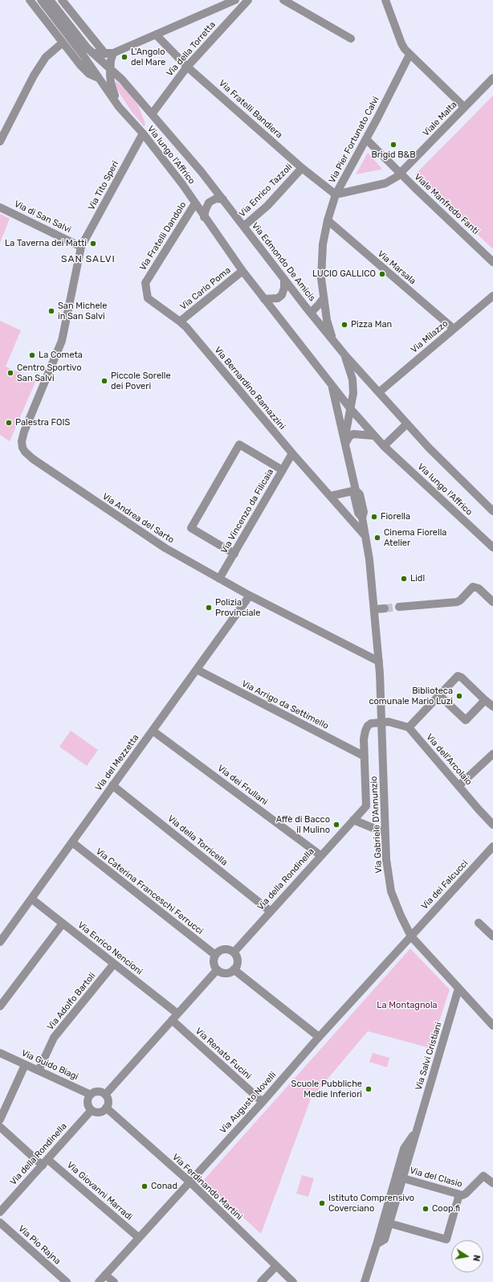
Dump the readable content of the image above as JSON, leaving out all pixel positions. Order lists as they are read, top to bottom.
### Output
{
  "streets": {
    "street": [
      "Via della Torretta",
      "Via Fratelli Bandiera",
      "Viale Malta",
      "Via Pier Fortunato Calvi",
      "Via lungo l'Affrico",
      "Via Tito Speri",
      "Via Enrico Tazzoli",
      "Viale Manfredo Fanti",
      "Via di San Salvi",
      "Via Fratelli Dandolo",
      "Via Edmondo De Amicis",
      "Via Marsala",
      "Via Carlo Poma",
      "Via Milazzo",
      "Via Bernardino Ramazzini",
      "Via Vincenzo da Filicaia",
      "Via Andrea del Sarto",
      "Via Arrigo da Settimello",
      "Via dell'Arcolaio",
      "Via del Mezzetta",
      "Via dei Frullani",
      "Via Gabriele D'Annunzio",
      "Via della Torricella",
      "Via della Rondinella",
      "Via dei Falcucci",
      "Via Caterina Franceschi Ferrucci",
      "Via Enrico Nencioni",
      "Via Adolfo Bartoli",
      "Via Renato Fucini",
      "Via Salvi Cristiani",
      "Via Guido Biagi",
      "Via Augusto Novelli",
      "Via del Clasio",
      "Via Ferdinando Martini",
      "Via Giovanni Marradi",
      "Via Pio Rajna"
    ]
  },
  "crossings": [
    ["Via della Torretta", "Via Fratelli Bandiera"],
    ["Via della Torretta", "Via Edmondo De Amicis"],
    ["Via Fratelli Bandiera", "Viale Malta"],
    ["Via Fratelli Bandiera", "Via Pier Fortunato Calvi"],
    ["Via Fratelli Bandiera", "Via Enrico Tazzoli"],
    ["Viale Malta", "Via Pier Fortunato Calvi"],
    ["Viale Malta", "Viale Manfredo Fanti"],
    ["Via Pier Fortunato Calvi", "Viale Manfredo Fanti"],
    ["Via Pier Fortunato Calvi", "Via Edmondo De Amicis"],
    ["Via Pier Fortunato Calvi", "Via Marsala"],
    ["Via lungo l'Affrico", "Via Tito Speri"],
    ["Via lungo l'Affrico", "Via Fratelli Dandolo"],
    ["Via lungo l'Affrico", "Via Edmondo De Amicis"],
    ["Via lungo l'Affrico", "Via Carlo Poma"],
    ["Via lungo l'Affrico", "Via Gabriele D'Annunzio"],
    ["Via Tito Speri", "Via di San Salvi"],
    ["Via Tito Speri", "Via Andrea del Sarto"],
    ["Via Enrico Tazzoli", "Via Edmondo De Amicis"],
    ["Via Fratelli Dandolo", "Via Bernardino Ramazzini"],
    ["Via Edmondo De Amicis", "Via Milazzo"],
    ["Via Marsala", "Via Milazzo"],
    ["Via Carlo Poma", "Via Bernardino Ramazzini"],
    ["Via Bernardino Ramazzini", "Via Vincenzo da Filicaia"],
    ["Via Bernardino Ramazzini", "Via Gabriele D'Annunzio"],
    ["Via Vincenzo da Filicaia", "Via Andrea del Sarto"],
    ["Via Andrea del Sarto", "Via del Mezzetta"],
    ["Via Andrea del Sarto", "Via Gabriele D'Annunzio"],
    ["Via Arrigo da Settimello", "Via del Mezzetta"],
    ["Via Arrigo da Settimello", "Via Gabriele D'Annunzio"],
    ["Via del Mezzetta", "Via dei Frullani"],
    ["Via del Mezzetta", "Via della Torricella"],
    ["Via del Mezzetta", "Via Caterina Franceschi Ferrucci"],
    ["Via del Mezzetta", "Via Enrico Nencioni"],
    ["Via dei Frullani", "Via della Rondinella"],
    ["Via Gabriele D'Annunzio", "Via della Rondinella"],
    ["Via Gabriele D'Annunzio", "Via dei Falcucci"],
    ["Via Gabriele D'Annunzio", "Via Salvi Cristiani"],
    ["Via Gabriele D'Annunzio", "Via Augusto Novelli"],
    ["Via della Torricella", "Via della Rondinella"],
    ["Via della Rondinella", "Via Caterina Franceschi Ferrucci"],
    ["Via della Rondinella", "Via Guido Biagi"],
    ["Via della Rondinella", "Via Ferdinando Martini"],
    ["Via della Rondinella", "Via Giovanni Marradi"],
    ["Via dei Falcucci", "Via Augusto Novelli"],
    ["Via Enrico Nencioni", "Via Adolfo Bartoli"],
    ["Via Adolfo Bartoli", "Via Guido Biagi"],
    ["Via Renato Fucini", "Via Augusto Novelli"],
    ["Via Salvi Cristiani", "Via del Clasio"],
    ["Via Guido Biagi", "Via Ferdinando Martini"],
    ["Via Augusto Novelli", "Via Ferdinando Martini"],
    ["Via Augusto Novelli", "Via Giovanni Marradi"]
  ],
  "districts": ["SAN SALVI"],
  "parks": ["La Montagnola"],
  "places": [
    "L'Angolo del Mare",
    "Brigid B&B",
    "La Taverna dei Matti",
    "LUCIO GALLICO",
    "San Michele in San Salvi",
    "Pizza Man",
    "La Cometa",
    "Centro Sportivo San Salvi",
    "Piccole Sorelle dei Poveri",
    "Palestra FOIS",
    "Fiorella",
    "Cinema Fiorella Atelier",
    "Lidl",
    "Polizia Provinciale",
    "Biblioteca comunale Mario Luzi",
    "Affè di Bacco il Mulino",
    "Scuole Pubbliche Medie Inferiori",
    "Conad",
    "Istituto Comprensivo Coverciano",
    "Coop.fi"
  ],
  "north": "right"
}
